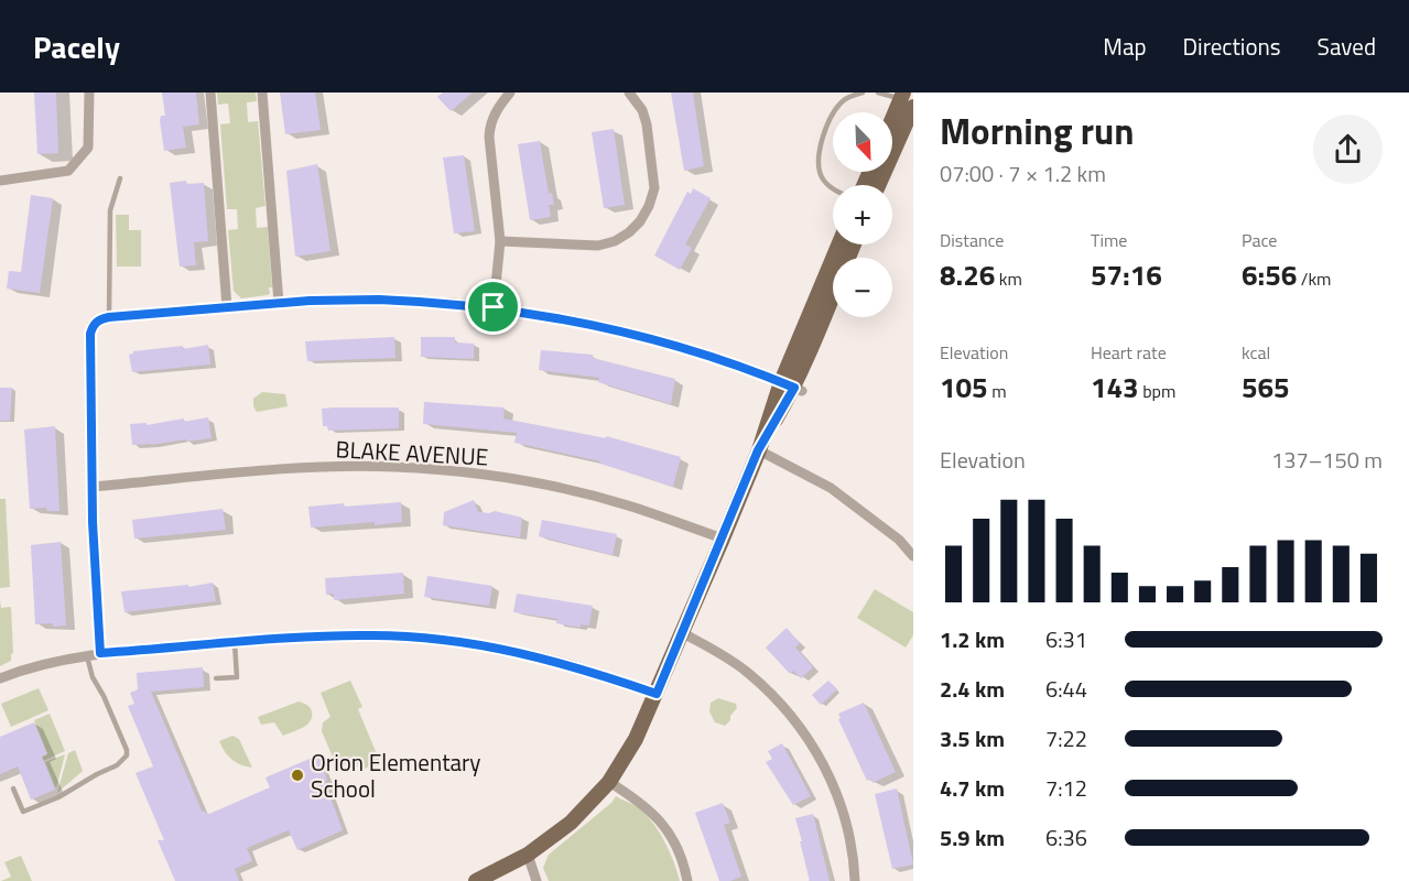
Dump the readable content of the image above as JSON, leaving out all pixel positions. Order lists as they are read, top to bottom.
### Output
{
  "streets": {
    "street": ["BLAKE AVENUE"]
  },
  "places": ["Orion Elementary School"],
  "north": "bottom right",
  "page": {
    "header": "Pacely",
    "nav": ["Map", "Directions", "Saved"],
    "heading": ["Morning run", "07:00 · 7 × 1.2 km"],
    "map_buttons": ["+", "−"],
    "stats": [
      ["Distance", "8.26 km"],
      ["Time", "57:16"],
      ["Pace", "6:56 /km"],
      ["Elevation", "105 m"],
      ["Heart rate", "143 bpm"],
      ["kcal", "565"]
    ],
    "chart": ["Elevation", "137–150 m"],
    "list": [
      {
        "name": "1.2 km",
        "note": "6:31"
      },
      {
        "name": "2.4 km",
        "note": "6:44"
      },
      {
        "name": "3.5 km",
        "note": "7:22"
      },
      {
        "name": "4.7 km",
        "note": "7:12"
      },
      {
        "name": "5.9 km",
        "note": "6:36"
      }
    ]
  }
}
